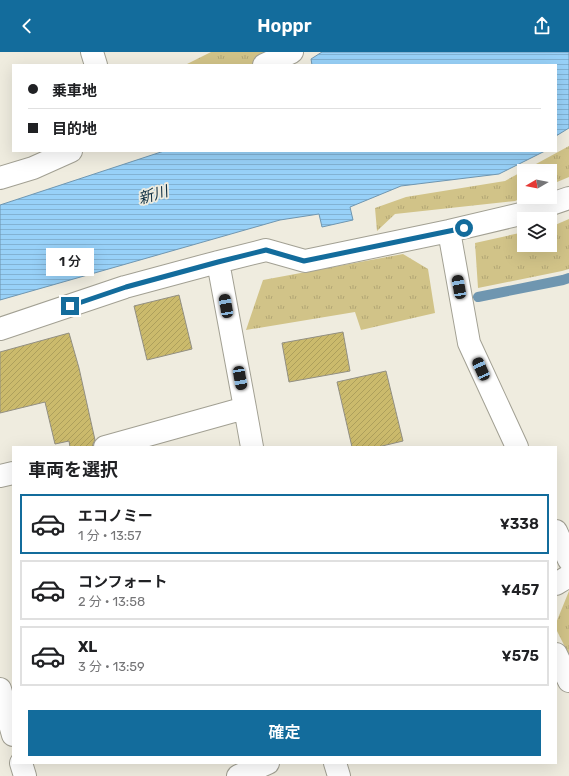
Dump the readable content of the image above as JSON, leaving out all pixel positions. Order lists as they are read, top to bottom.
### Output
{
  "water": ["新川"],
  "north": "left",
  "page": {
    "header": "Hoppr",
    "banner": ["乗車地", "目的地"],
    "bubble": "1 分",
    "heading": "車両を選択",
    "list": [
      {
        "name": "エコノミー",
        "note": "1 分 · 13:57",
        "value": "¥338"
      },
      {
        "name": "コンフォート",
        "note": "2 分 · 13:58",
        "value": "¥457"
      },
      {
        "name": "XL",
        "note": "3 分 · 13:59",
        "value": "¥575"
      }
    ],
    "buttons": "確定"
  }
}
